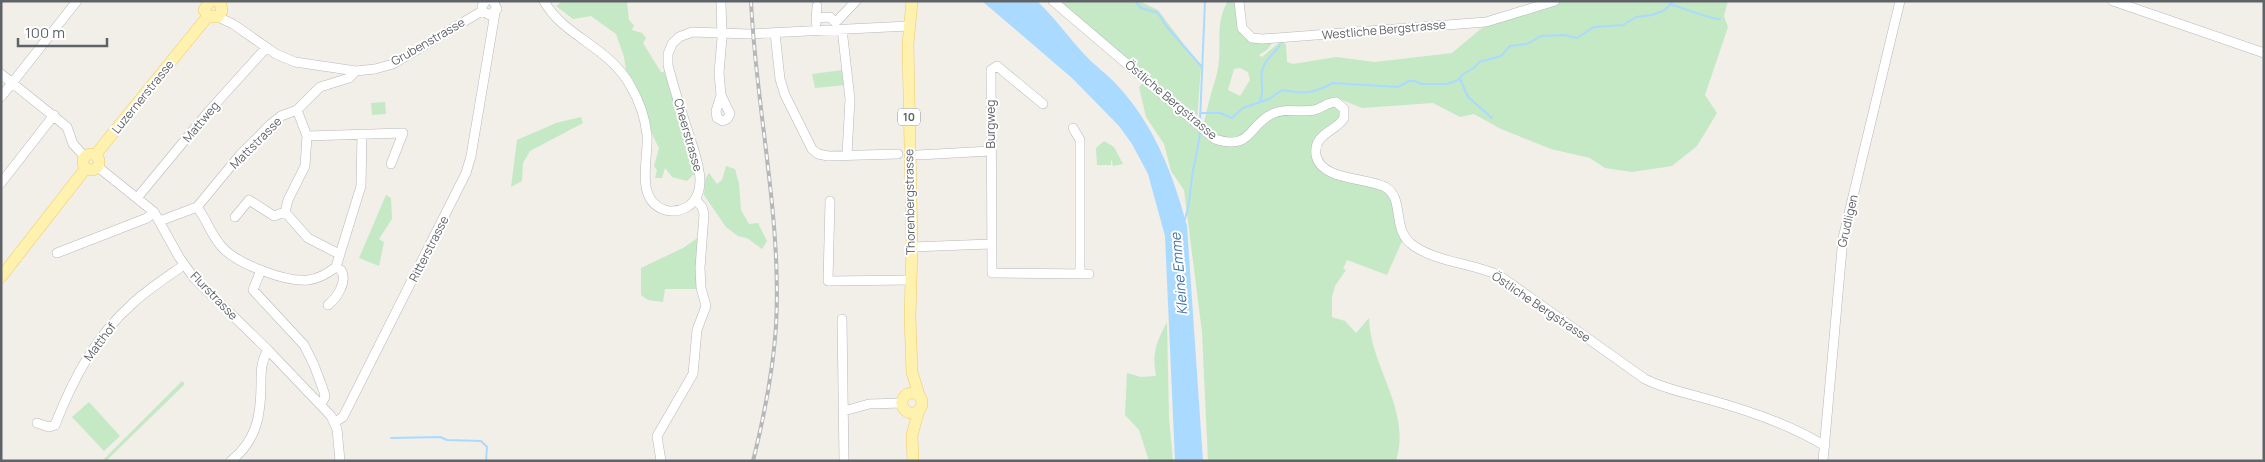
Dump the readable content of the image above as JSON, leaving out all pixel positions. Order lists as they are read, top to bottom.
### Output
{
  "streets": {
    "main road": ["Luzernerstrasse", "10", "Thorenbergstrasse"],
    "street": [
      "Westliche Bergstrasse",
      "Grubenstrasse",
      "Östliche Bergstrasse",
      "Mattweg",
      "Burgweg",
      "Cheerstrasse",
      "Mattstrasse",
      "Grudligen",
      "Ritterstrasse",
      "Flurstrasse",
      "Matthof"
    ]
  },
  "crossings": [
    ["Grubenstrasse", "Luzernerstrasse"],
    ["Grubenstrasse", "Mattweg"],
    ["Grubenstrasse", "Mattstrasse"],
    ["Grubenstrasse", "Ritterstrasse"],
    ["Östliche Bergstrasse", "Grudligen"],
    ["10", "Thorenbergstrasse"],
    ["Mattweg", "Flurstrasse"],
    ["Cheerstrasse", "Thorenbergstrasse"],
    ["Ritterstrasse", "Flurstrasse"],
    ["Flurstrasse", "Matthof"]
  ],
  "water": ["Kleine Emme"],
  "scale_bar": "100 m"
}
